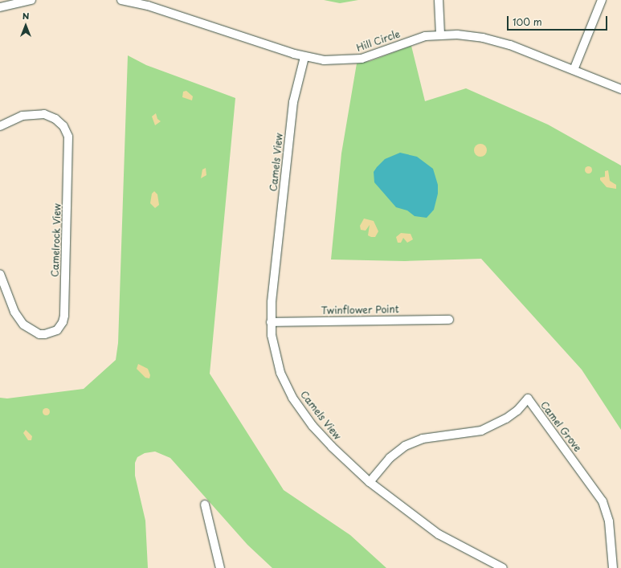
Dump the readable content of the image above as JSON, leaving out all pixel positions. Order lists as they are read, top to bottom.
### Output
{
  "streets": {
    "street": [
      "Hill Circle",
      "Camels View",
      "Camelrock View",
      "Twinflower Point",
      "Camel Grove"
    ]
  },
  "crossings": [
    ["Hill Circle", "Camels View"],
    ["Camels View", "Twinflower Point"],
    ["Camels View", "Camel Grove"]
  ],
  "scale_bar": "100 m",
  "north": "top"
}
